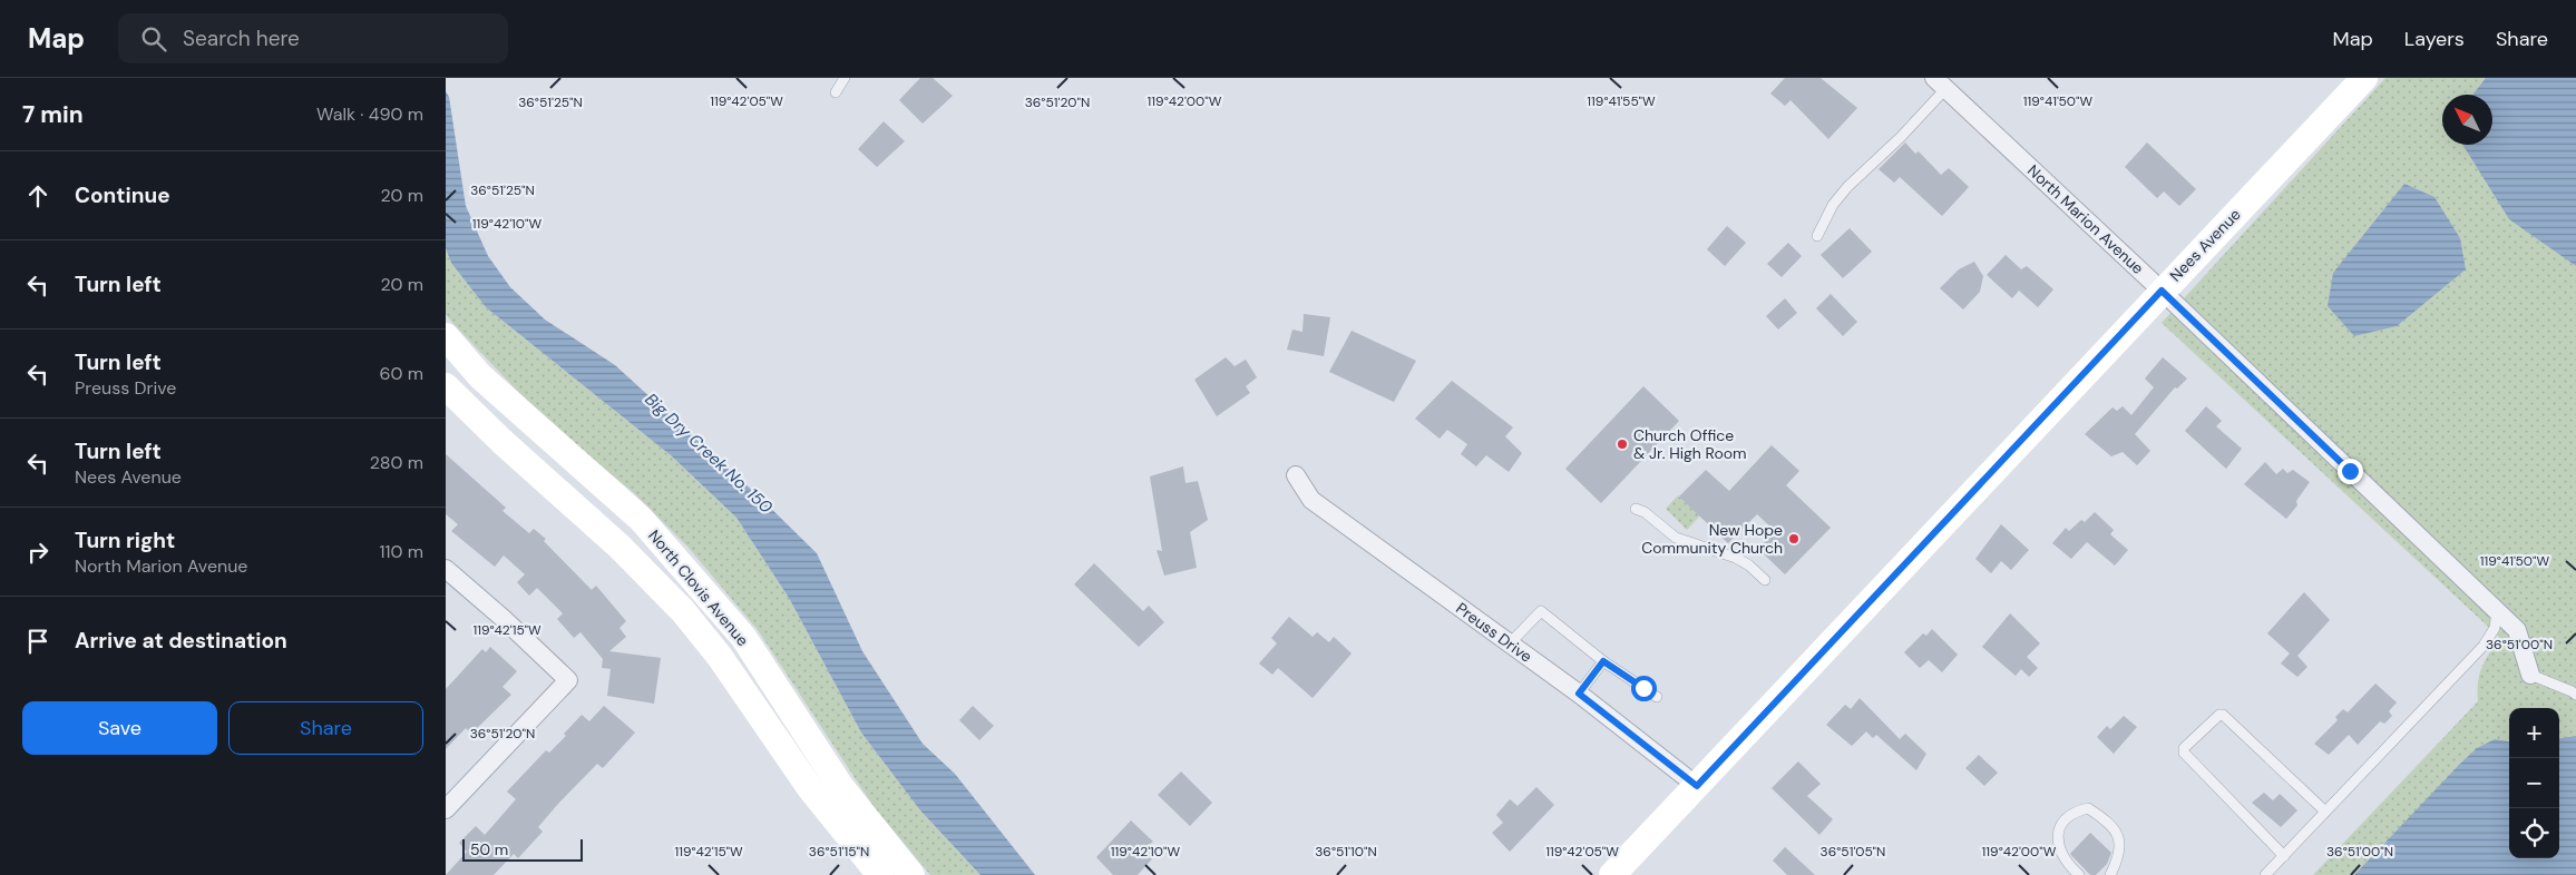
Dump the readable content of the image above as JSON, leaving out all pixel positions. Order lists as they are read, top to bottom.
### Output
{
  "streets": {
    "main road": ["Nees Avenue", "North Clovis Avenue"],
    "street": ["North Marion Avenue", "Preuss Drive"]
  },
  "crossings": [
    ["North Marion Avenue", "Nees Avenue"],
    ["Nees Avenue", "Preuss Drive"]
  ],
  "water": ["Big Dry Creek No. 150"],
  "places": ["Church Office & Jr. High Room", "New Hope Community Church"],
  "scale_bar": "50 m",
  "north": "top left",
  "page": {
    "header": "Map",
    "search": "Search here",
    "nav": ["Map", "Layers", "Share"],
    "heading": ["7 min", "Walk · 490 m"],
    "list": [
      ["Continue", "20 m"],
      ["Turn left", "20 m"],
      ["Turn left", "Preuss Drive", "60 m"],
      ["Turn left", "Nees Avenue", "280 m"],
      ["Turn right", "North Marion Avenue", "110 m"],
      "Arrive at destination"
    ],
    "buttons": ["Save", "Share"],
    "map_buttons": ["+", "−"],
    "scale": "50 m"
  },
  "coordinates": [
    "119°42'05\"W",
    "119°42'00\"W",
    "119°41'55\"W",
    "119°41'50\"W",
    "36°51'25\"N",
    "36°51'20\"N",
    "119°42'10\"W",
    "119°42'15\"W",
    "36°51'00\"N",
    "36°51'15\"N",
    "36°51'10\"N",
    "36°51'05\"N"
  ]
}
